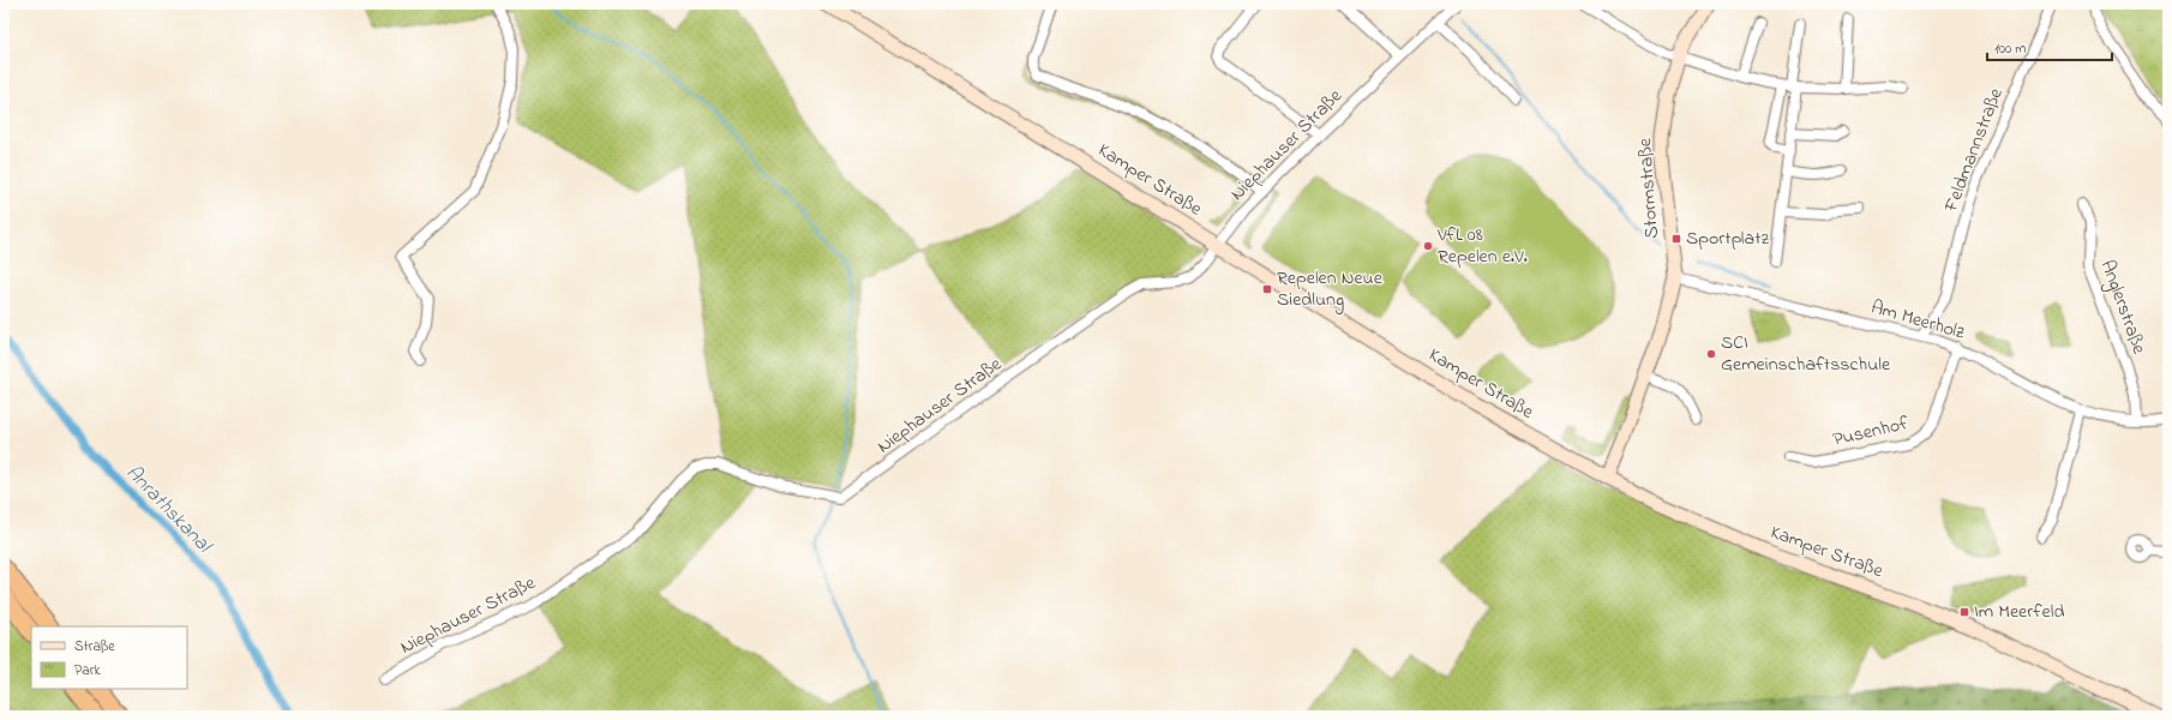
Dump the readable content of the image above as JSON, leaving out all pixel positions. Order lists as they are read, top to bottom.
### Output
{
  "streets": {
    "main road": ["Kamper Straße", "Stormstraße"],
    "street": [
      "Niephauser Straße",
      "Feldmannstraße",
      "Anglerstraße",
      "Am Meerholz",
      "Pusenhof"
    ]
  },
  "crossings": [
    ["Niephauser Straße", "Kamper Straße"],
    ["Feldmannstraße", "Am Meerholz"],
    ["Kamper Straße", "Stormstraße"],
    ["Stormstraße", "Am Meerholz"],
    ["Anglerstraße", "Am Meerholz"],
    ["Am Meerholz", "Pusenhof"]
  ],
  "water": ["Anrathskanal"],
  "places": {
    "transit": ["Sportplatz", "Repelen Neue Siedlung", "Im Meerfeld"],
    "other": ["VfL 08 Repelen e.V.", "SCI Gemeinschaftsschule"]
  },
  "legend": ["Straße", "Park"],
  "scale_bar": "100 m"
}
